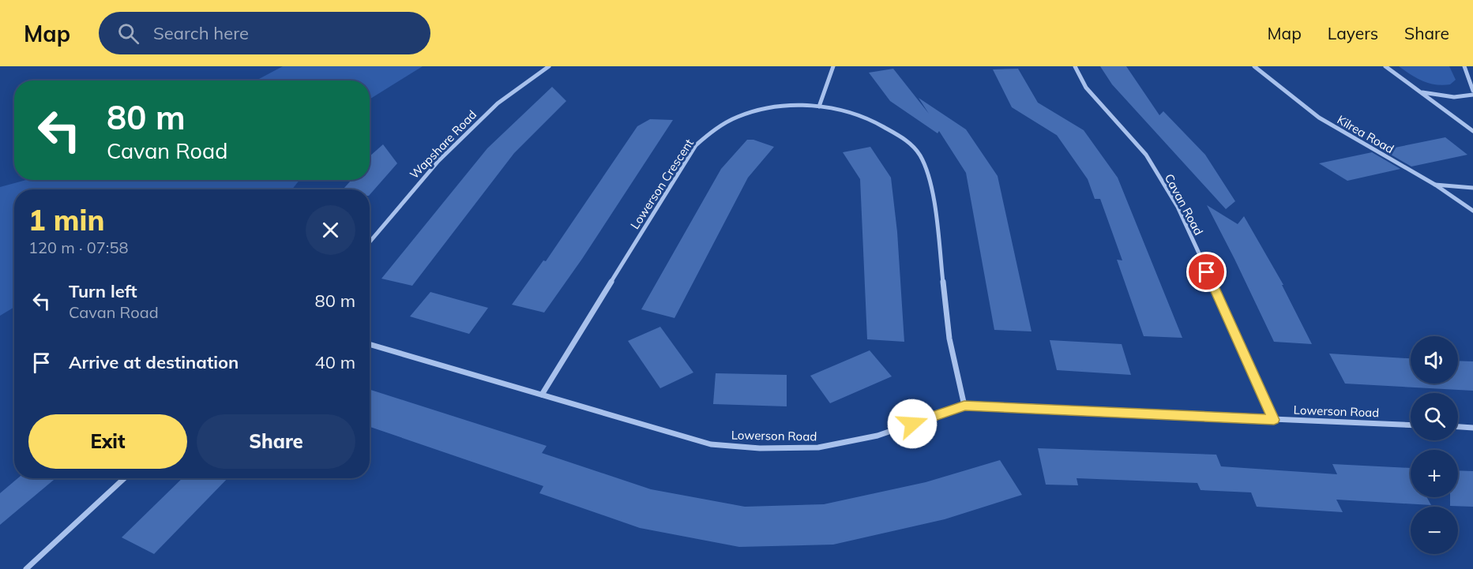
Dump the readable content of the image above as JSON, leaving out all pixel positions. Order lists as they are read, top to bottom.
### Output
{
  "streets": {
    "street": [
      "Kilrea Road",
      "Wapshare Road",
      "Lowerson Crescent",
      "Cavan Road",
      "Lowerson Road"
    ]
  },
  "crossings": [
    ["Lowerson Crescent", "Lowerson Road"],
    ["Cavan Road", "Lowerson Road"]
  ],
  "page": {
    "header": "Map",
    "search": "Search here",
    "nav": ["Map", "Layers", "Share"],
    "turn": ["80 m", "Cavan Road"],
    "heading": ["1 min", "120 m · 07:58"],
    "list": [
      {
        "name": "Turn left",
        "note": "Cavan Road",
        "value": "80 m"
      },
      {
        "name": "Arrive at destination",
        "value": "40 m"
      }
    ],
    "map_buttons": ["+", "−"],
    "buttons": ["Exit", "Share"]
  }
}
